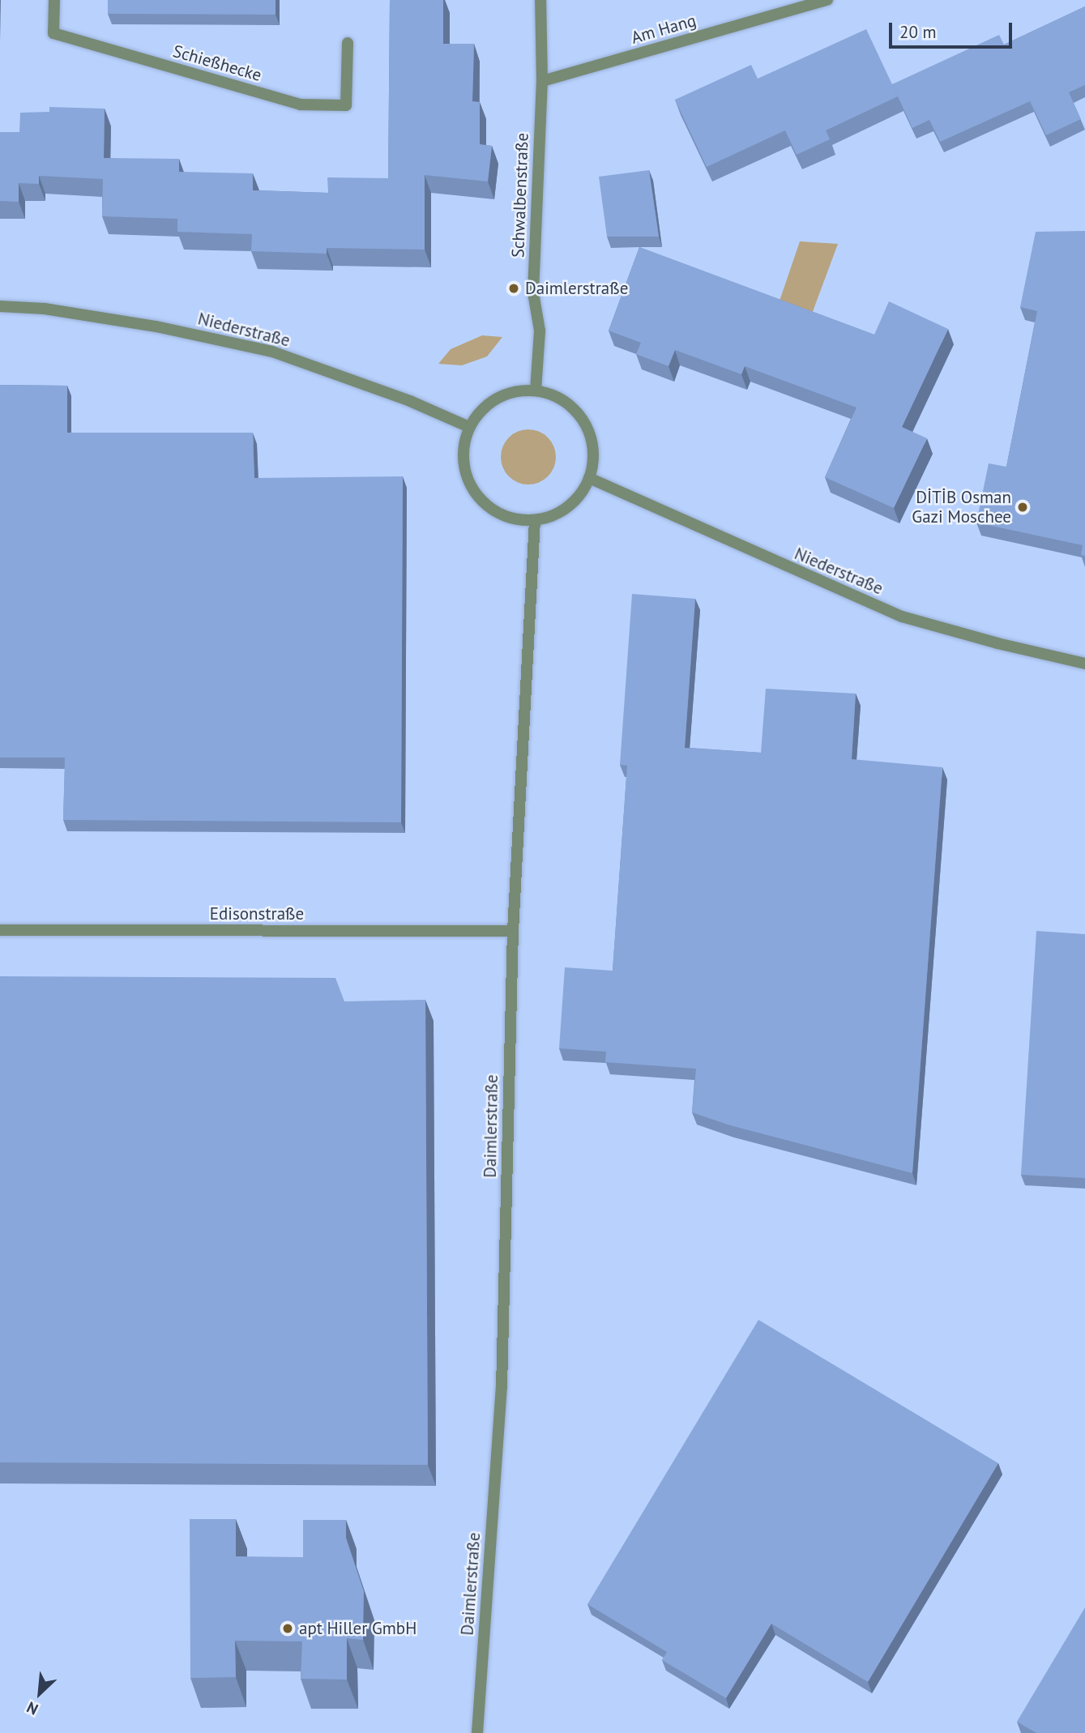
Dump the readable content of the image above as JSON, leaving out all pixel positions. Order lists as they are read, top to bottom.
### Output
{
  "streets": {
    "street": [
      "Am Hang",
      "Schießhecke",
      "Schwalbenstraße",
      "Niederstraße",
      "Edisonstraße",
      "Daimlerstraße"
    ]
  },
  "crossings": [
    ["Am Hang", "Schwalbenstraße"],
    ["Schwalbenstraße", "Niederstraße"],
    ["Schwalbenstraße", "Daimlerstraße"],
    ["Niederstraße", "Daimlerstraße"],
    ["Edisonstraße", "Daimlerstraße"]
  ],
  "places": ["Daimlerstraße", "DİTİB Osman Gazi Moschee", "apt Hiller GmbH"],
  "scale_bar": "20 m",
  "north": "bottom left"
}
